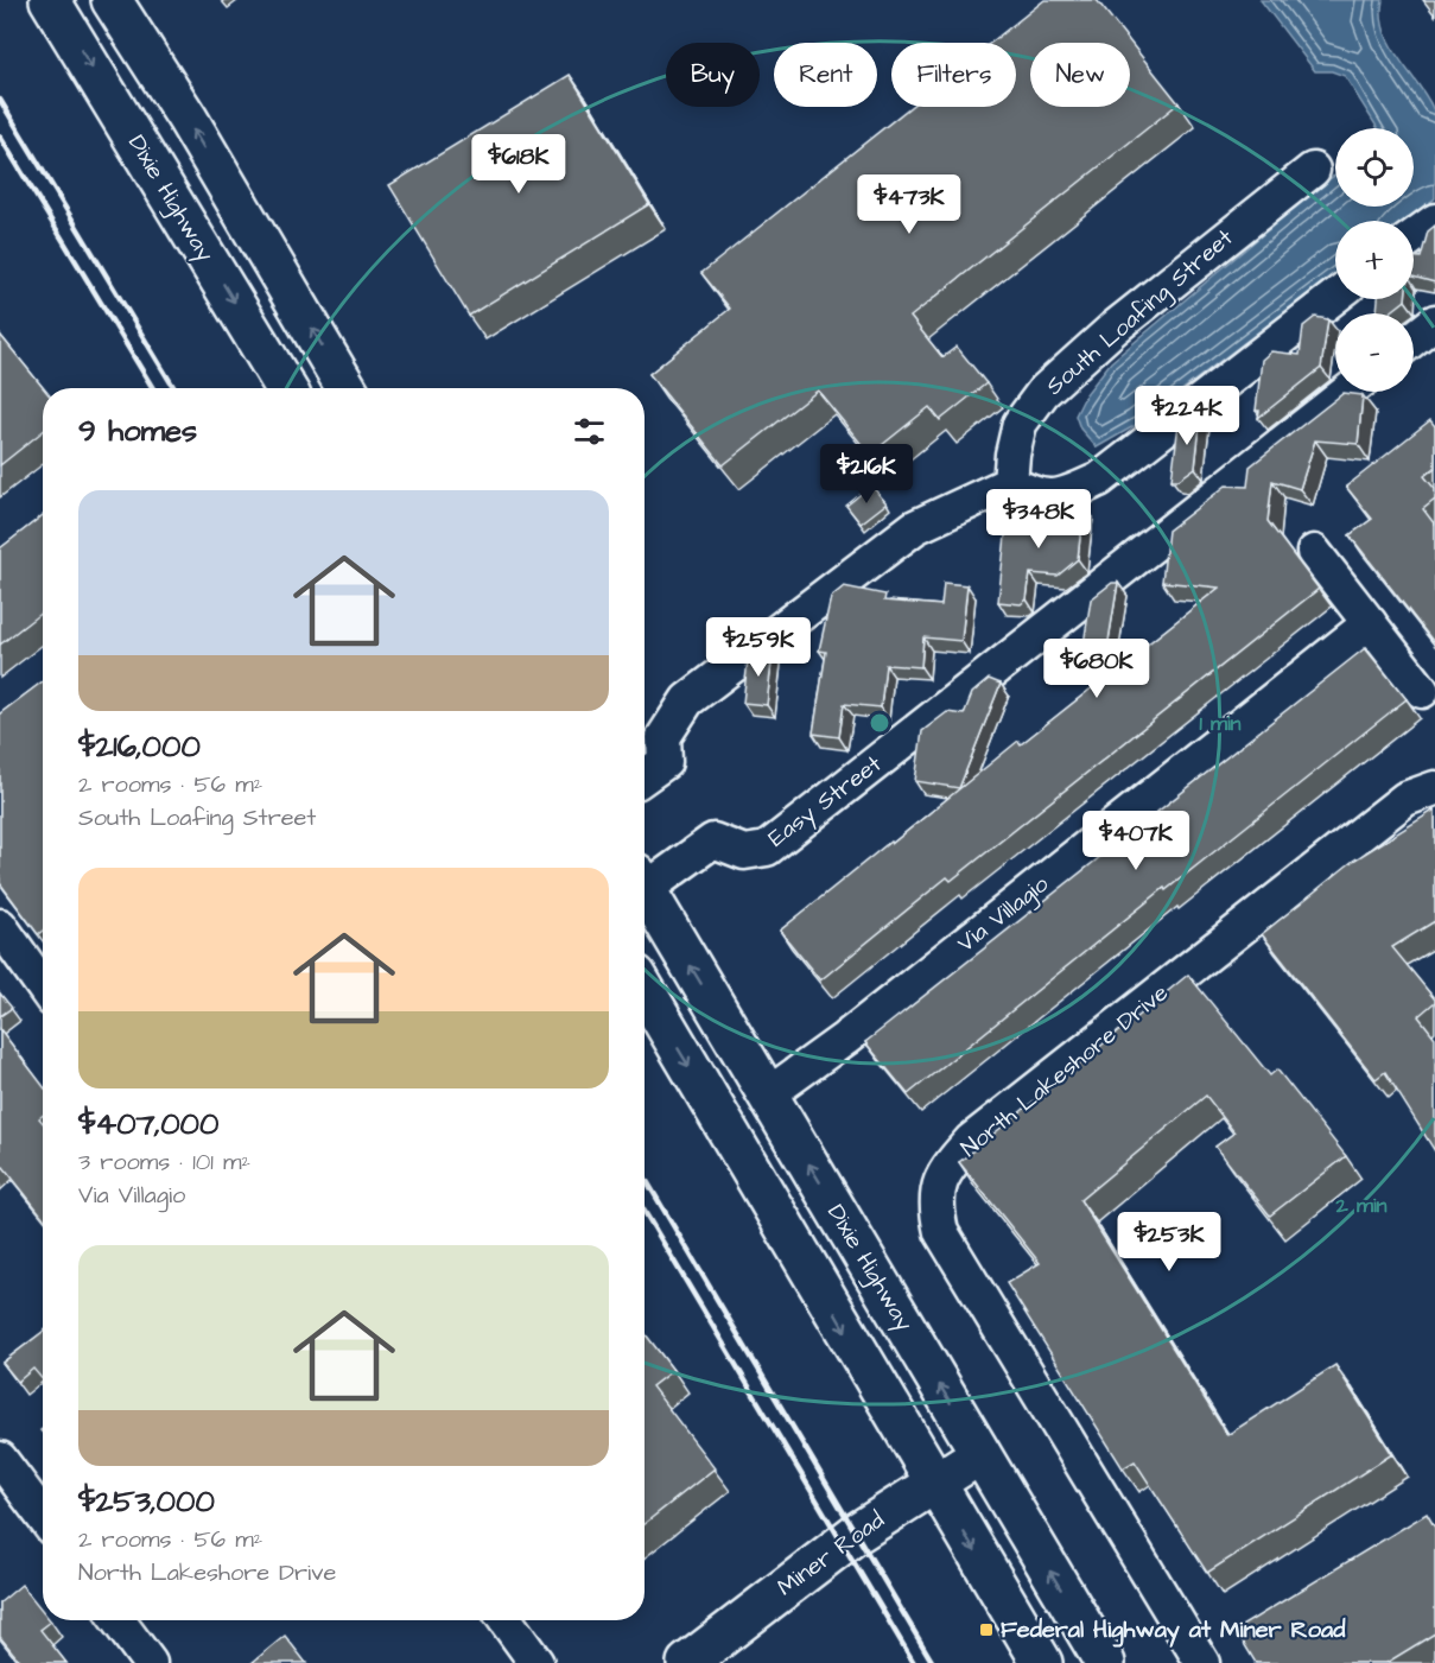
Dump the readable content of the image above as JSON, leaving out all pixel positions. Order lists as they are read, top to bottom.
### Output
{
  "streets": {
    "main road": ["Dixie Highway", "Miner Road"],
    "street": [
      "South Loafing Street",
      "Easy Street",
      "Via Villagio",
      "North Lakeshore Drive"
    ]
  },
  "crossings": [
    ["Dixie Highway", "Via Villagio"],
    ["Dixie Highway", "Miner Road"]
  ],
  "places": {
    "transit": ["Federal Highway at Miner Road"]
  },
  "page": {
    "chip": [
      "Buy",
      "Rent",
      "Filters",
      "New"
    ],
    "map_buttons": ["+", "−"],
    "price": [
      "$618K",
      "$473K",
      "$224K",
      "$216K",
      "$348K",
      "$259K",
      "$680K",
      "$407K",
      "$253K"
    ],
    "heading": "9 homes",
    "list": [
      {
        "name": "$216,000",
        "note": "2 rooms · 56 m² · South Loafing Street"
      },
      {
        "name": "$407,000",
        "note": "3 rooms · 101 m² · Via Villagio"
      },
      {
        "name": "$253,000",
        "note": "2 rooms · 56 m² · North Lakeshore Drive"
      }
    ]
  },
  "rings": ["1 min", "2 min"]
}
